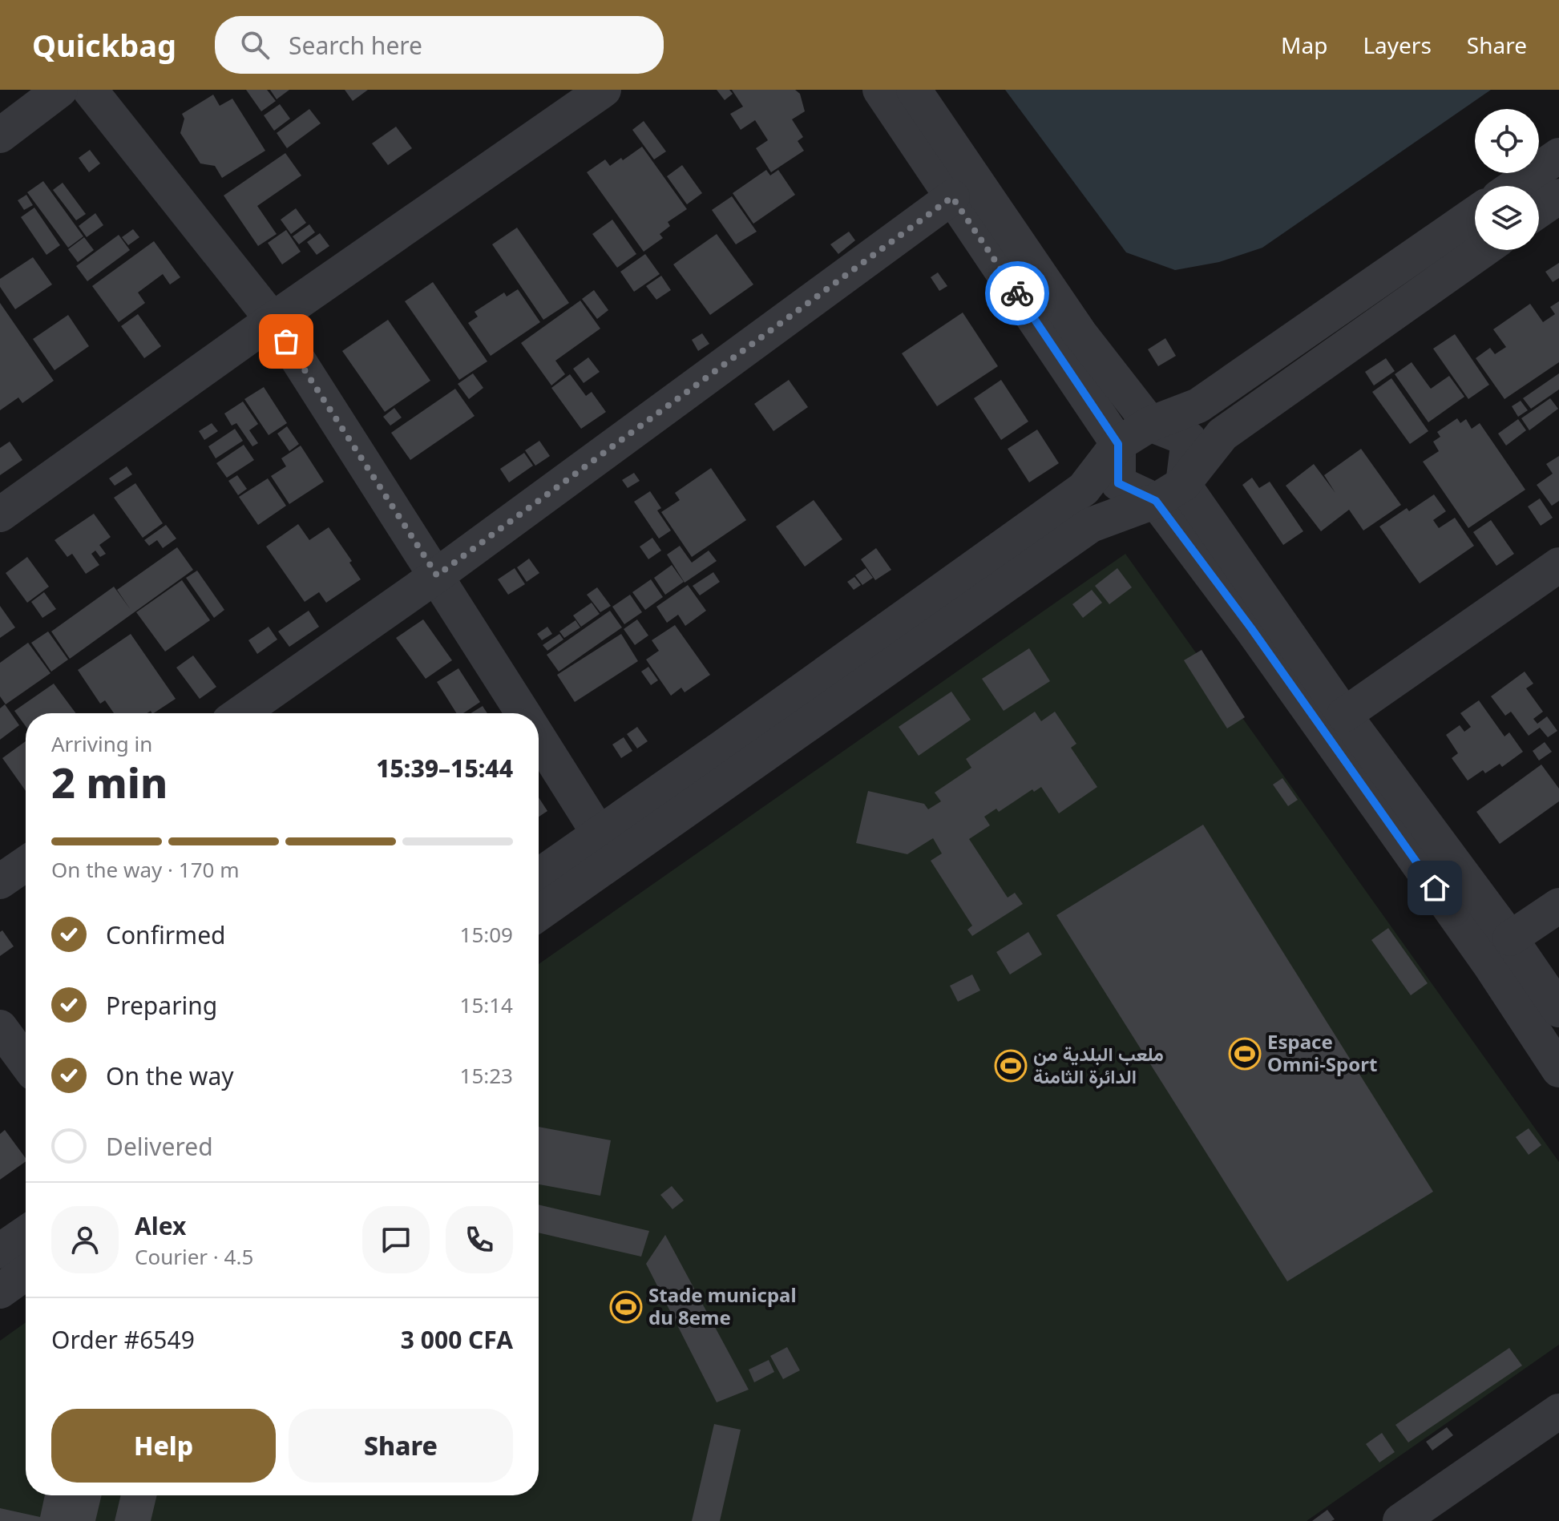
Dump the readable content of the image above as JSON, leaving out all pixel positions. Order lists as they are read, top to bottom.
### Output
{
  "places": {
    "sports": ["Espace Omni-Sport", "ملعب البلدية من الدائرة الثامنة", "Stade municpal du 8eme"]
  },
  "page": {
    "header": "Quickbag",
    "search": "Search here",
    "nav": ["Map", "Layers", "Share"],
    "heading": ["2 min", "Arriving in", "15:39–15:44"],
    "panel": [
      "Alex",
      "Courier · 4.5",
      "Order #6549",
      "3 000 CFA"
    ],
    "bar": "On the way · 170 m",
    "list": [
      ["Confirmed", "15:09"],
      ["Preparing", "15:14"],
      ["On the way", "15:23"],
      "Delivered"
    ],
    "buttons": ["Help", "Share"]
  }
}
